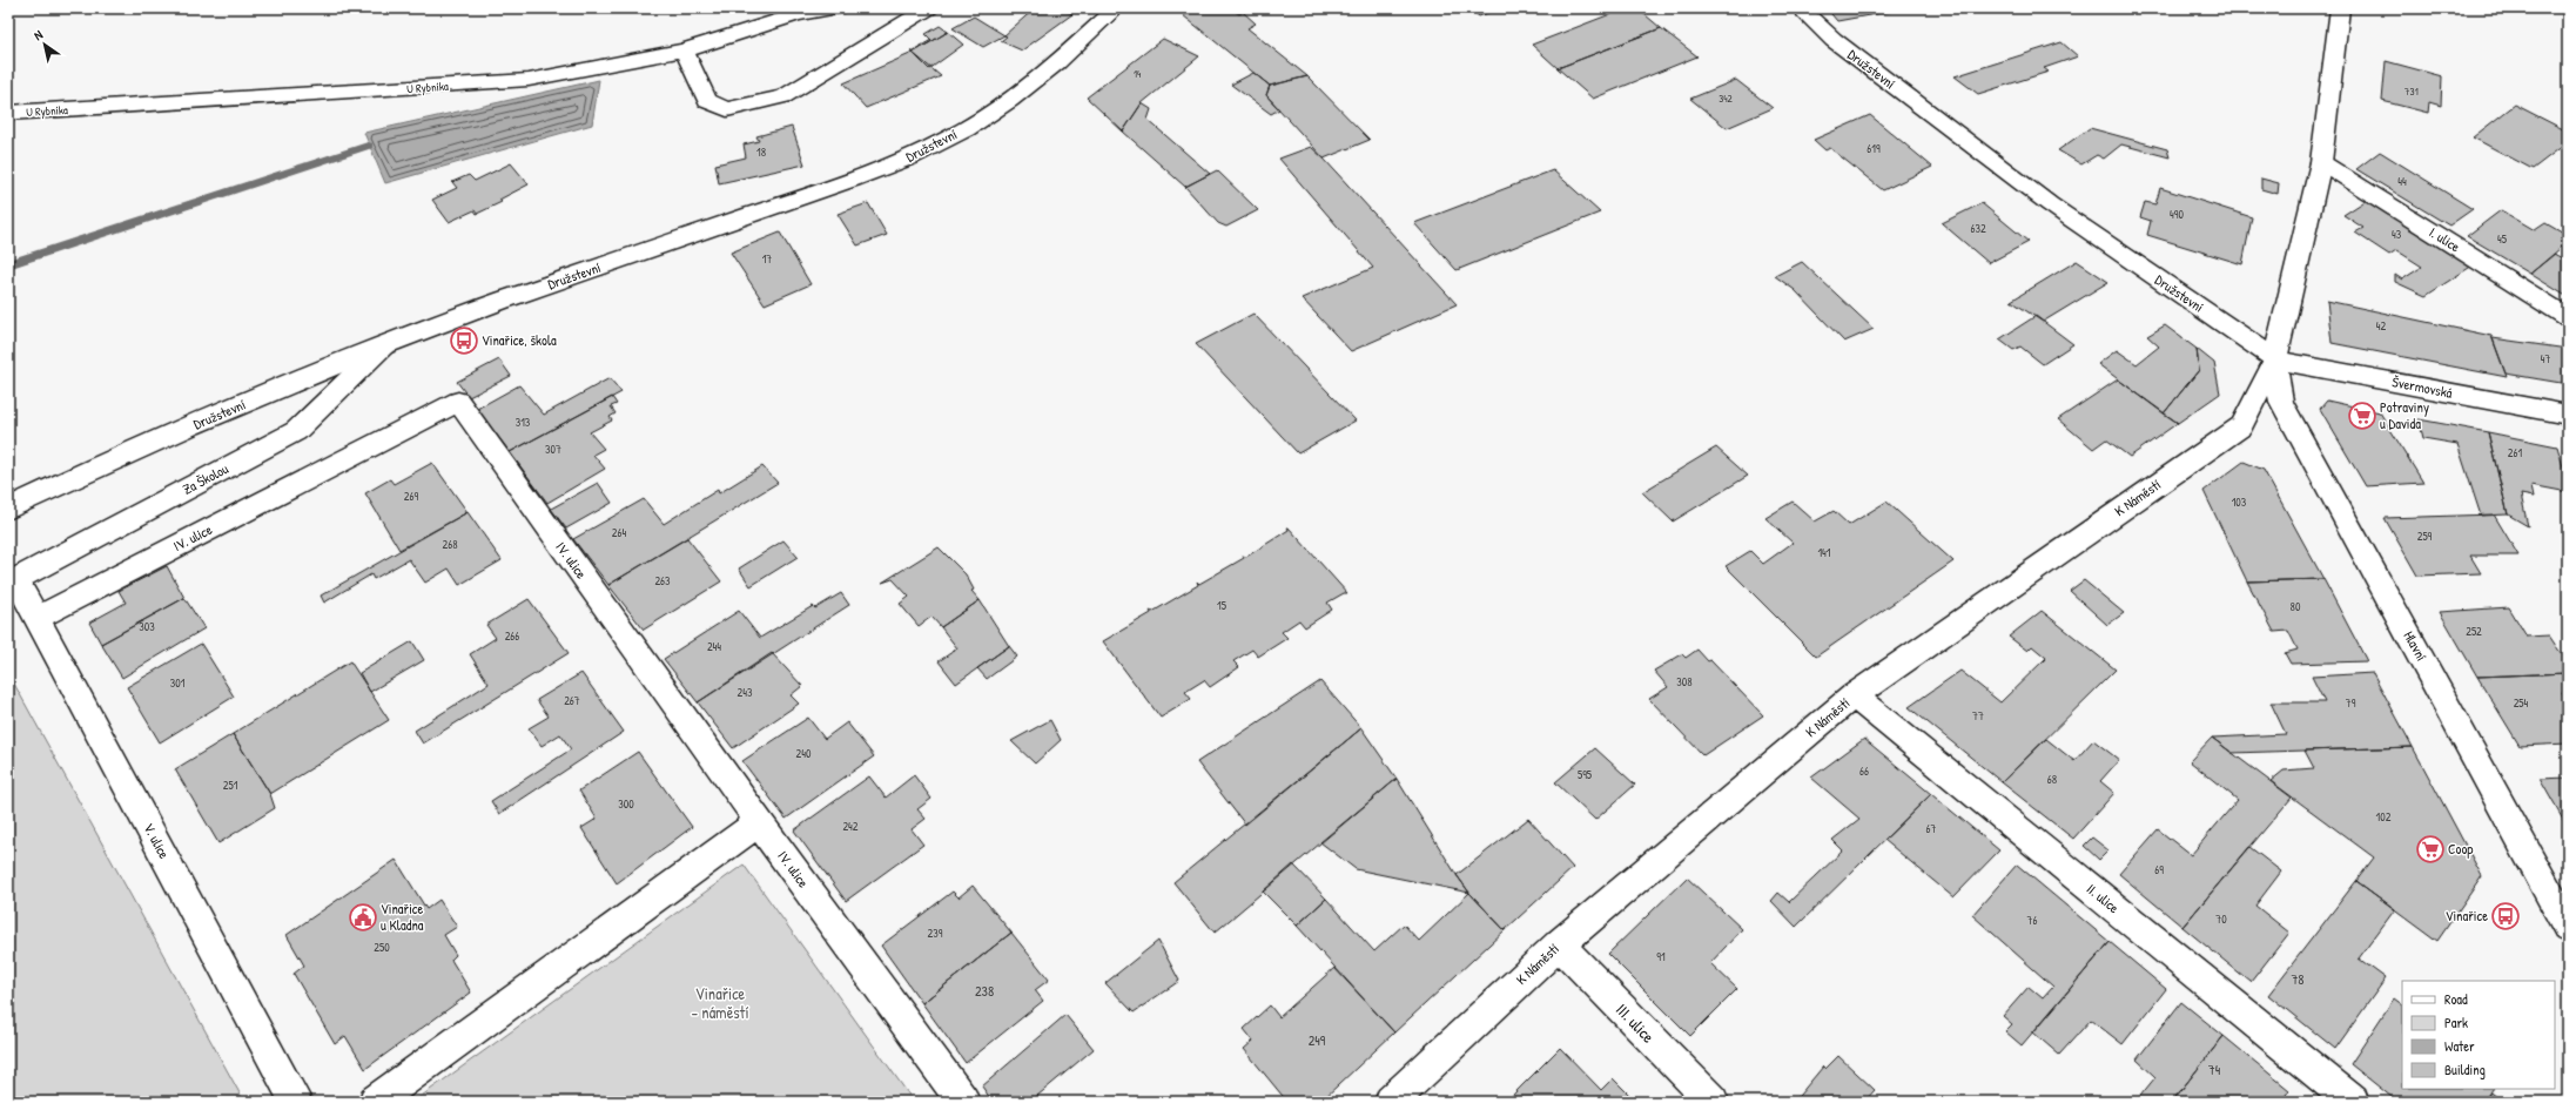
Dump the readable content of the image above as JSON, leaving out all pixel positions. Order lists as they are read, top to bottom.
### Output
{
  "streets": {
    "street": [
      "Družstevní",
      "U Rybníka",
      "I. ulice",
      "Švermovská",
      "Za Školou",
      "K Náměstí",
      "IV. ulice",
      "Hlavní",
      "V. ulice",
      "II. ulice",
      "III. ulice"
    ]
  },
  "crossings": [
    ["Družstevní", "Švermovská"],
    ["Družstevní", "Za Školou"],
    ["Družstevní", "K Náměstí"],
    ["Družstevní", "Hlavní"],
    ["Švermovská", "K Náměstí"],
    ["Švermovská", "Hlavní"],
    ["Za Školou", "V. ulice"],
    ["K Náměstí", "Hlavní"],
    ["K Náměstí", "II. ulice"],
    ["K Náměstí", "III. ulice"],
    ["IV. ulice", "V. ulice"]
  ],
  "parks": ["Vinařice - náměstí"],
  "places": {
    "bus stop": ["Vinařice, škola", "Vinařice"],
    "supermarket": ["Potraviny u Davida", "Coop"],
    "public building": ["Vinařice u Kladna"]
  },
  "house_numbers": [
    "14",
    "731",
    "342",
    "619",
    "18",
    "44",
    "490",
    "632",
    "43",
    "45",
    "17",
    "42",
    "47",
    "313",
    "307",
    "261",
    "269",
    "103",
    "264",
    "259",
    "268",
    "141",
    "263",
    "15",
    "80",
    "303",
    "252",
    "266",
    "244",
    "308",
    "301",
    "243",
    "267",
    "79",
    "254",
    "77",
    "240",
    "66",
    "595",
    "68",
    "251",
    "300",
    "102",
    "242",
    "67",
    "69",
    "70",
    "76",
    "239",
    "250",
    "91",
    "78",
    "238",
    "249",
    "74"
  ],
  "legend": [
    "Road",
    "Park",
    "Water",
    "Building"
  ],
  "north": "top left"
}
